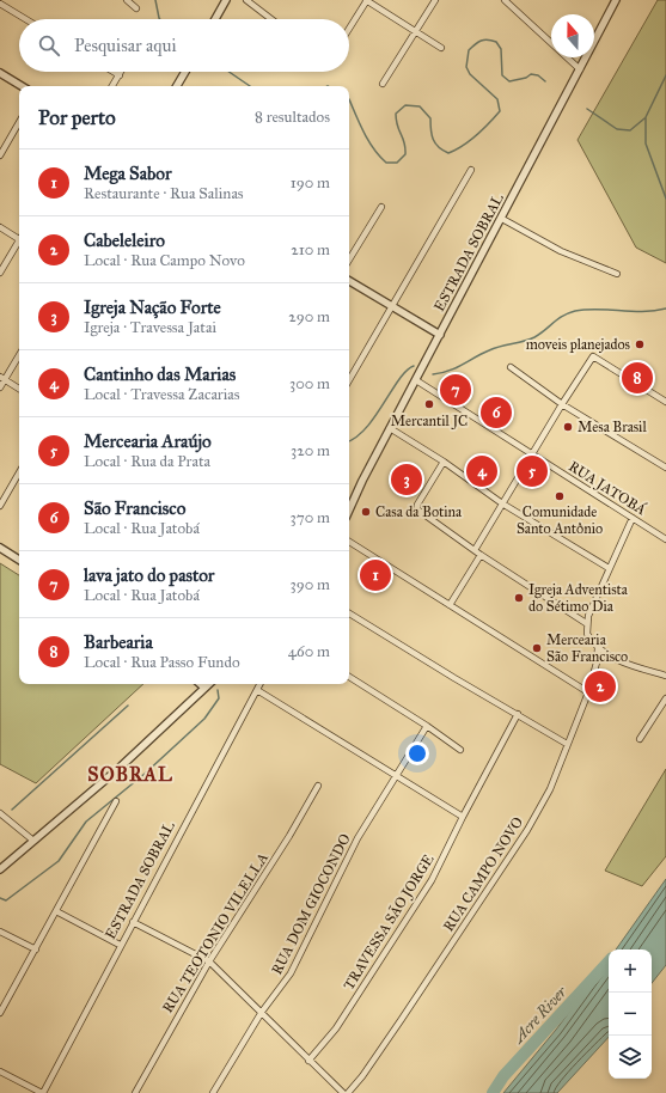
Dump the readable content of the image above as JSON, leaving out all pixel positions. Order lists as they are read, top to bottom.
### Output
{
  "streets": {
    "street": [
      "ESTRADA SOBRAL",
      "RUA JATOBÁ",
      "RUA CAMPO NOVO",
      "RUA DOM GIOCONDO",
      "TRAVESSA SÃO JORGE",
      "RUA TEOTONIO VILELLA"
    ]
  },
  "crossings": [
    ["ESTRADA SOBRAL", "RUA JATOBÁ"]
  ],
  "districts": ["SOBRAL"],
  "water": ["Acre River"],
  "places": [
    "moveis planejados",
    "Mercantil JC",
    "Mesa Brasil",
    "Comunidade Santo Antônio",
    "Casa da Botina",
    "Igreja Adventista do Sétimo Dia",
    "Mercearia São Francisco"
  ],
  "north": "top",
  "page": {
    "search": "Pesquisar aqui",
    "heading": ["Por perto", "8 resultados"],
    "list": [
      {
        "mark": "1",
        "name": "Mega Sabor",
        "note": "Restaurante · Rua Salinas",
        "value": "190 m"
      },
      {
        "mark": "2",
        "name": "Cabeleleiro",
        "note": "Local · Rua Campo Novo",
        "value": "210 m"
      },
      {
        "mark": "3",
        "name": "Igreja Nação Forte",
        "note": "Igreja · Travessa Jatai",
        "value": "290 m"
      },
      {
        "mark": "4",
        "name": "Cantinho das Marias",
        "note": "Local · Travessa Zacarias",
        "value": "300 m"
      },
      {
        "mark": "5",
        "name": "Mercearia Araújo",
        "note": "Local · Rua da Prata",
        "value": "320 m"
      },
      {
        "mark": "6",
        "name": "São Francisco",
        "note": "Local · Rua Jatobá",
        "value": "370 m"
      },
      {
        "mark": "7",
        "name": "lava jato do pastor",
        "note": "Local · Rua Jatobá",
        "value": "390 m"
      },
      {
        "mark": "8",
        "name": "Barbearia",
        "note": "Local · Rua Passo Fundo",
        "value": "460 m"
      }
    ],
    "pins": [
      "8",
      "7",
      "6",
      "4",
      "5",
      "3",
      "1",
      "2"
    ],
    "map_buttons": ["+", "−"]
  }
}
